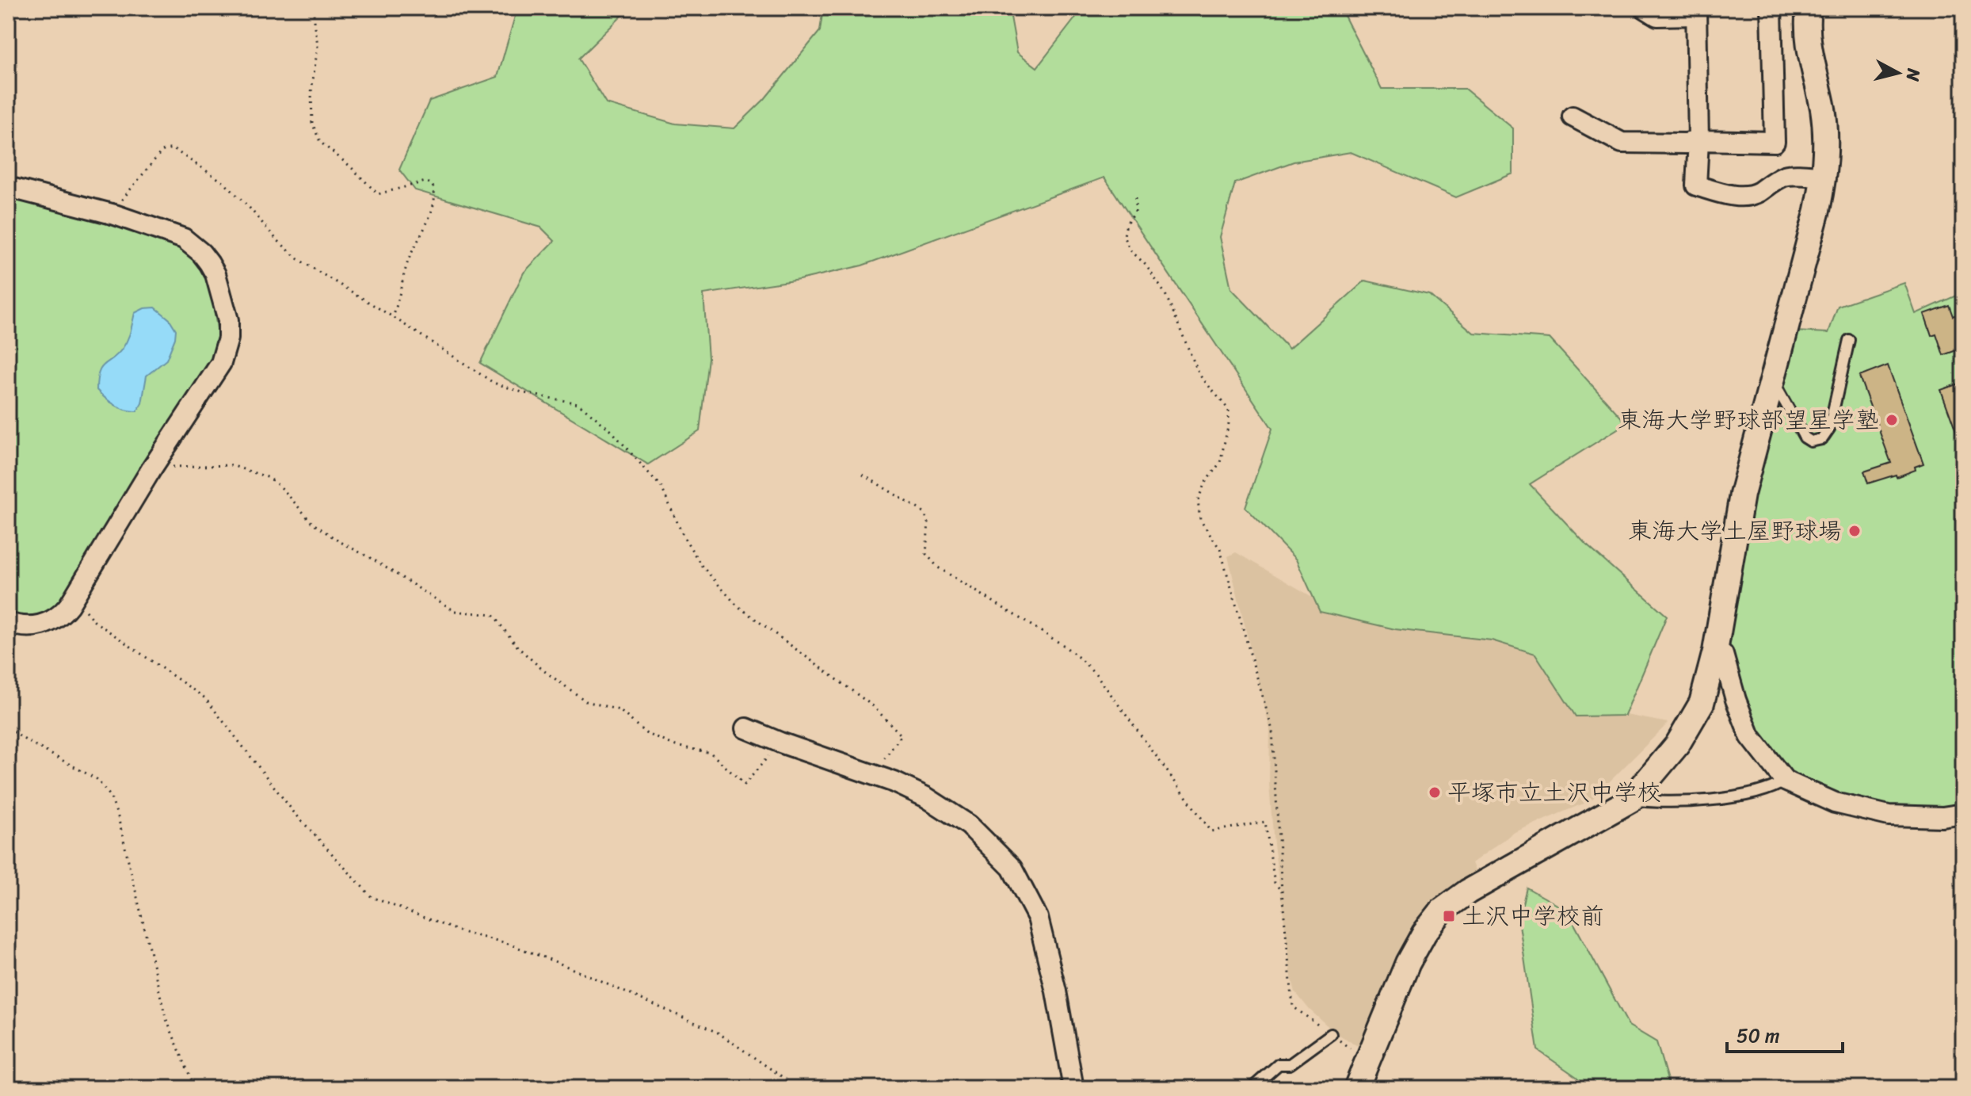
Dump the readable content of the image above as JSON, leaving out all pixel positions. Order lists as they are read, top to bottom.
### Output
{
  "places": {
    "other": ["東海大学野球部望星学塾", "東海大学土屋野球場", "平塚市立土沢中学校"],
    "transit": ["土沢中学校前"]
  },
  "scale_bar": "50 m",
  "north": "right"
}
